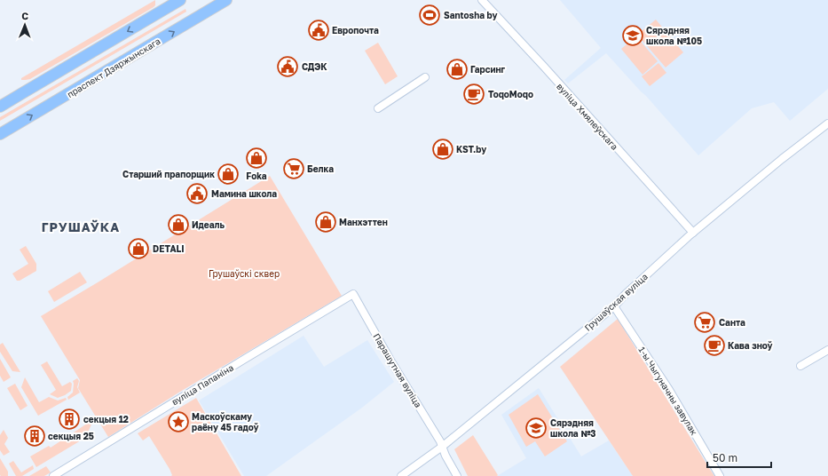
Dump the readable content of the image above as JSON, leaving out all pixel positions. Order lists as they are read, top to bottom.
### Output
{
  "streets": {
    "main road": ["праспект Дзяржынскага"],
    "street": [
      "вуліца Хмялеўскага",
      "Грушаўская вуліца",
      "Парашутная вуліца",
      "вуліца Папаніна",
      "1-ы Чыгуначны завулак"
    ]
  },
  "crossings": [
    ["вуліца Хмялеўскага", "Грушаўская вуліца"],
    ["Грушаўская вуліца", "Парашутная вуліца"],
    ["Грушаўская вуліца", "1-ы Чыгуначны завулак"],
    ["Парашутная вуліца", "вуліца Папаніна"]
  ],
  "districts": ["ГРУШАЎКА"],
  "parks": ["Грушаўскі сквер"],
  "places": {
    "sports": ["Santosha by"],
    "public building": ["Европочта", "СДЭК", "Мамина школа"],
    "school or university": ["Сярэдняя школа №105", "Сярэдняя школа №3"],
    "shop": [
      "Гарсинг",
      "KST.by",
      "Foka",
      "Старший прапорщик",
      "Манхэттен",
      "Идеаль",
      "DETALI"
    ],
    "cafe": ["ToqoMoqo", "Кава зноў"],
    "supermarket": ["Белка", "Санта"],
    "building": ["секцыя 12", "секцыя 25"],
    "place": ["Маскоўскаму раёну 45 гадоў"]
  },
  "scale_bar": "50 m",
  "north": "top"
}
